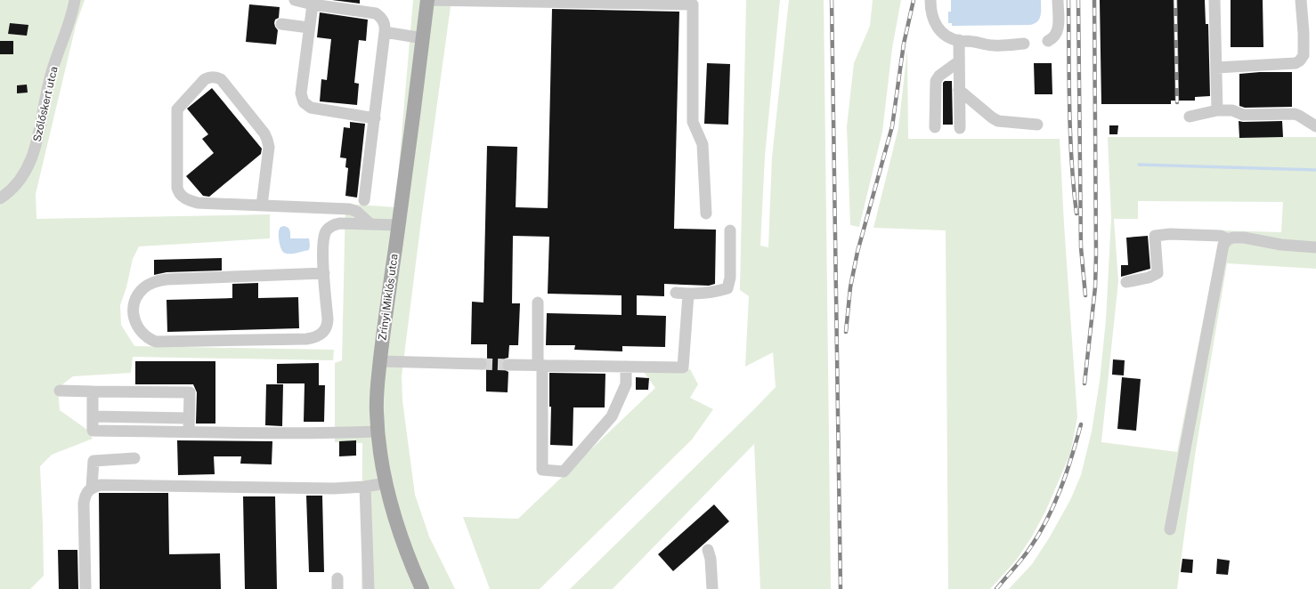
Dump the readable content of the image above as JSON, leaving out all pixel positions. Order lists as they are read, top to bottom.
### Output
{
  "streets": {
    "main road": ["Zrínyi Miklós utca"],
    "street": ["Szőlőskert utca"]
  }
}
